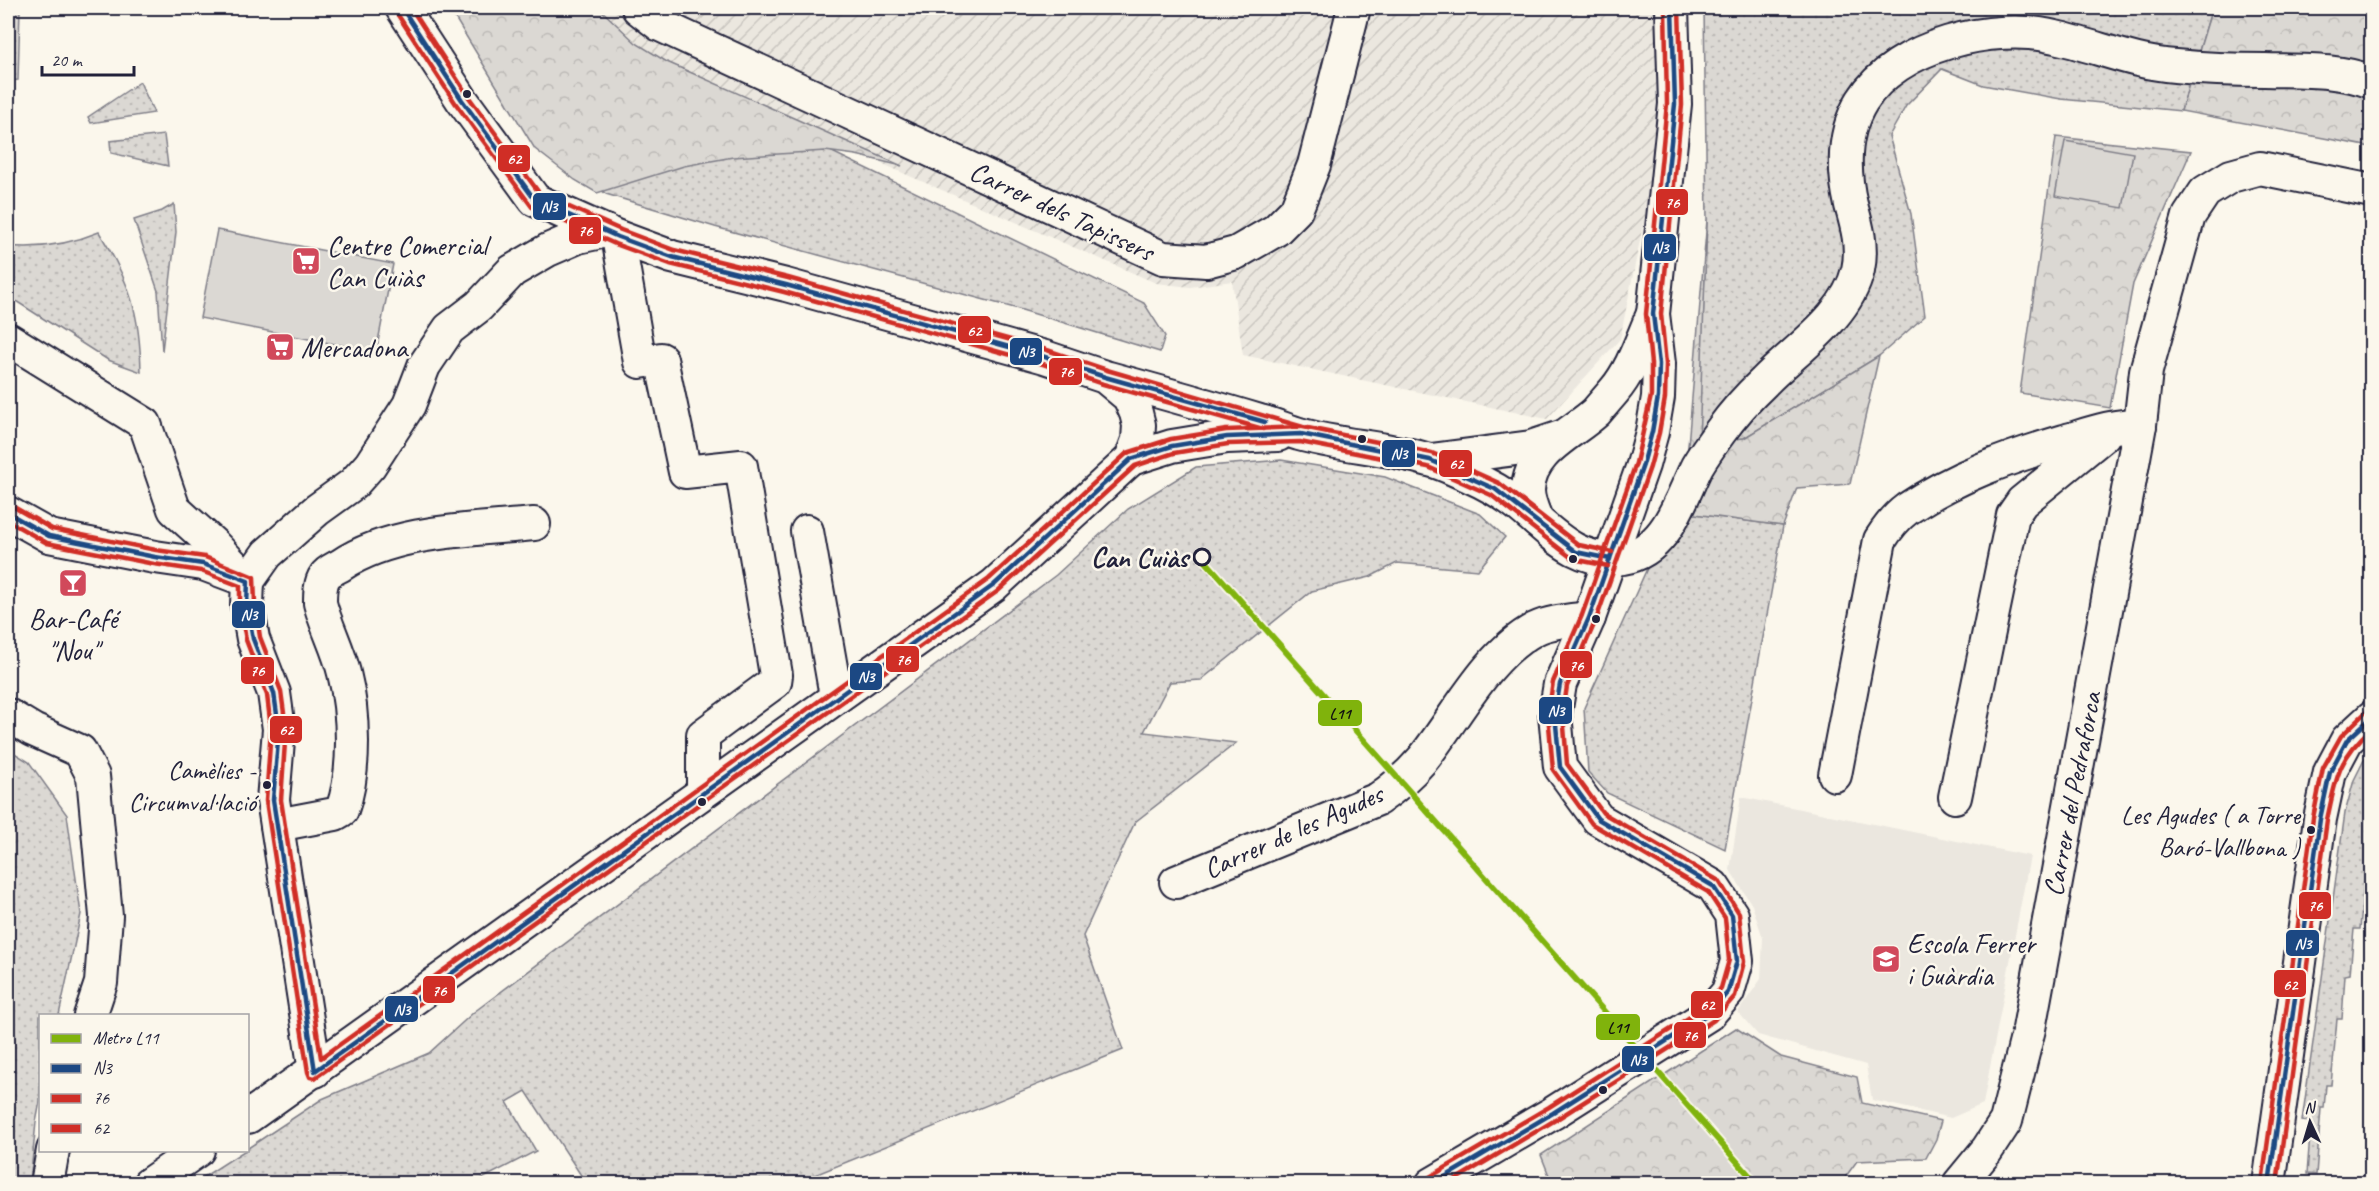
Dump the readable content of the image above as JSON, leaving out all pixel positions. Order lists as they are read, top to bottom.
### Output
{
  "streets": {
    "street": ["Carrer dels Tapissers", "Carrer del Pedraforca", "Carrer de les Agudes"]
  },
  "places": {
    "supermarket": ["Centre Comercial Can Cuiàs", "Mercadona"],
    "other": ["Can Cuiàs", "Camèlies - Circumval·lació", "Les Agudes ( a Torre Baró-Vallbona )"],
    "bar": ["Bar-Café \"Nou\""],
    "school or university": ["Escola Ferrer i Guàrdia"]
  },
  "lines": [
    "transit line N3",
    "transit line 76",
    "transit line 62",
    "metro line L11"
  ],
  "legend": [
    "Metro L11",
    "N3",
    "76",
    "62"
  ],
  "scale_bar": "20 m",
  "north": "top"
}
